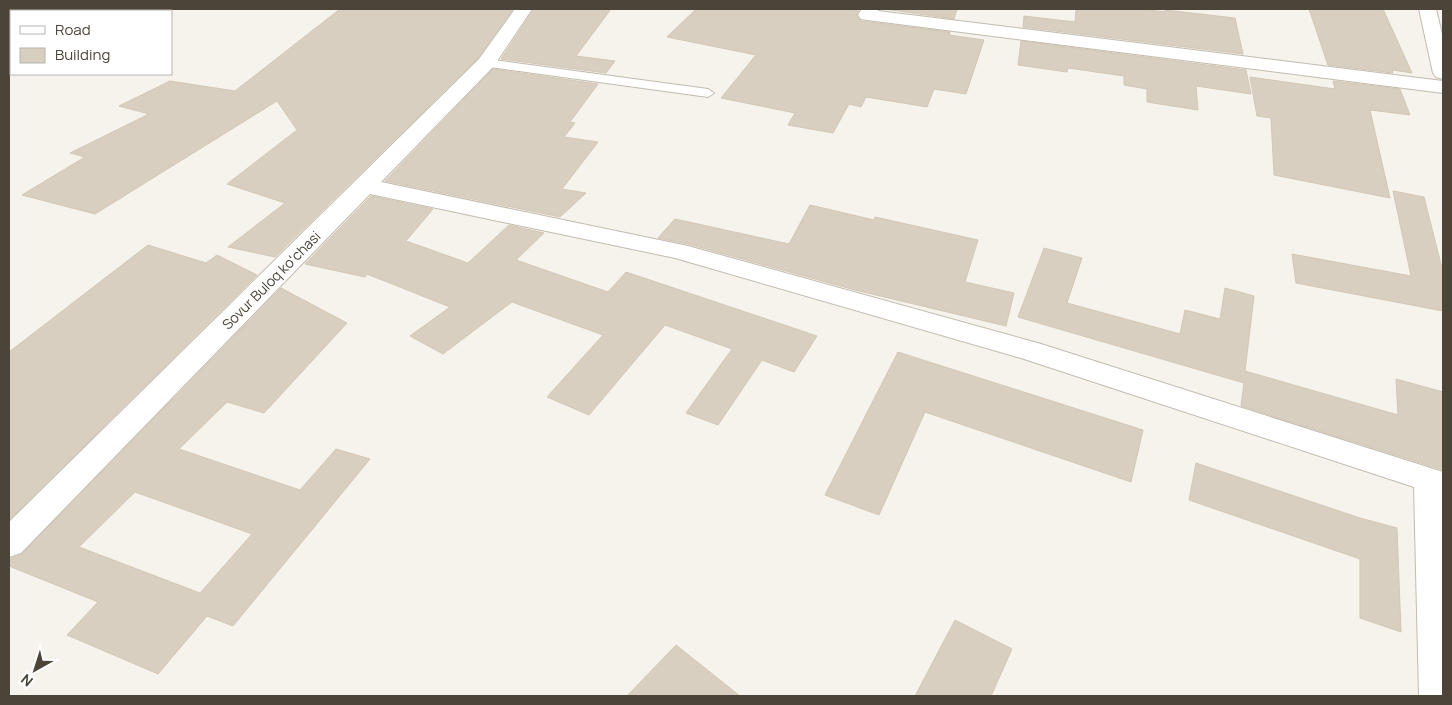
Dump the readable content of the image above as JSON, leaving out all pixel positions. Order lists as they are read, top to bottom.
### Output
{
  "streets": {
    "street": ["Sovur Buloq koʻchasi"]
  },
  "legend": ["Road", "Building"],
  "north": "bottom left"
}
